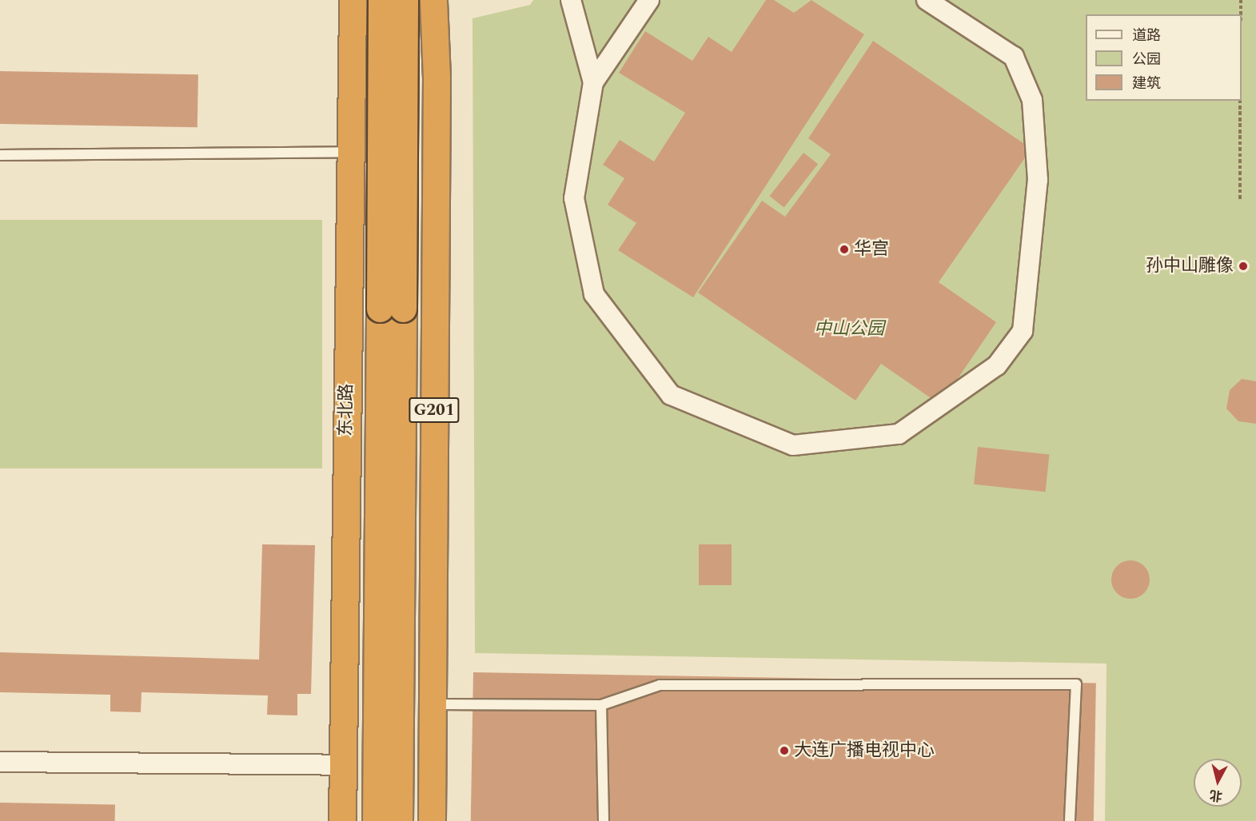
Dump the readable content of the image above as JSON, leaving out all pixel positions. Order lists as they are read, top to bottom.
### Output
{
  "streets": {
    "highway": ["东北路", "G201"]
  },
  "parks": ["中山公园"],
  "places": ["华宫", "孙中山雕像", "大连广播电视中心"],
  "legend": ["道路", "公园", "建筑"],
  "north": "bottom"
}
